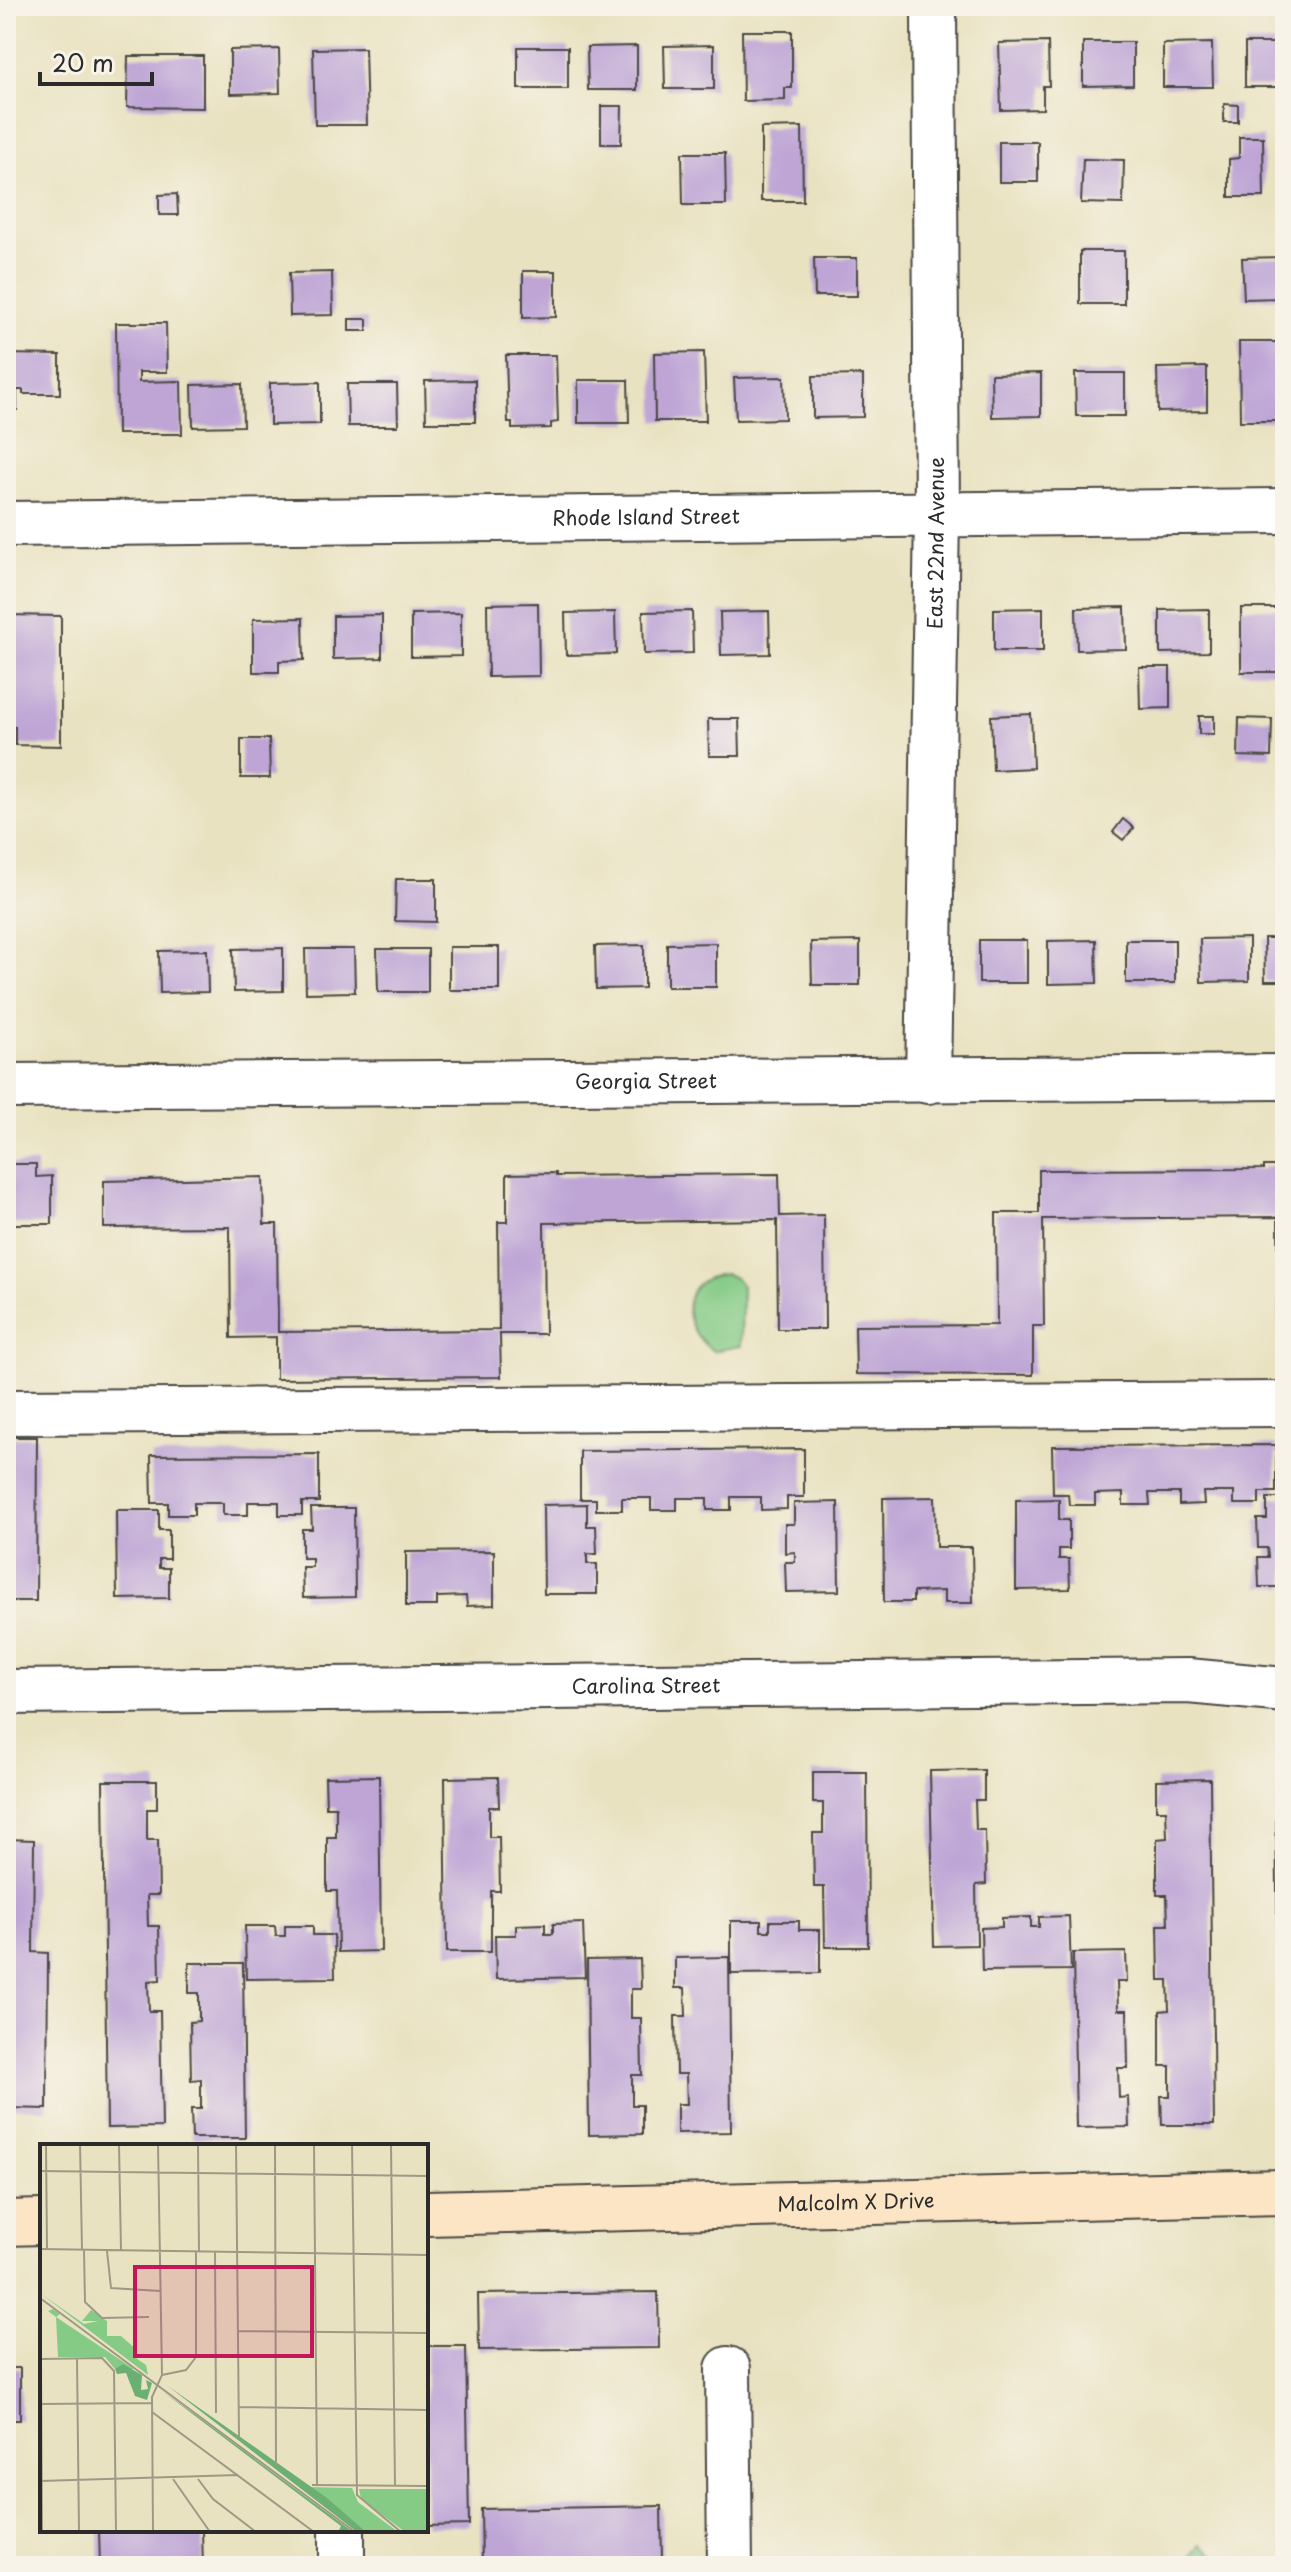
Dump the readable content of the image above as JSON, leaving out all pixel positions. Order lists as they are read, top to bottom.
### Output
{
  "streets": {
    "street": [
      "Rhode Island Street",
      "East 22nd Avenue",
      "Georgia Street",
      "Carolina Street",
      "Malcolm X Drive"
    ]
  },
  "crossings": [
    ["Rhode Island Street", "East 22nd Avenue"],
    ["East 22nd Avenue", "Georgia Street"]
  ],
  "scale_bar": "20 m"
}
